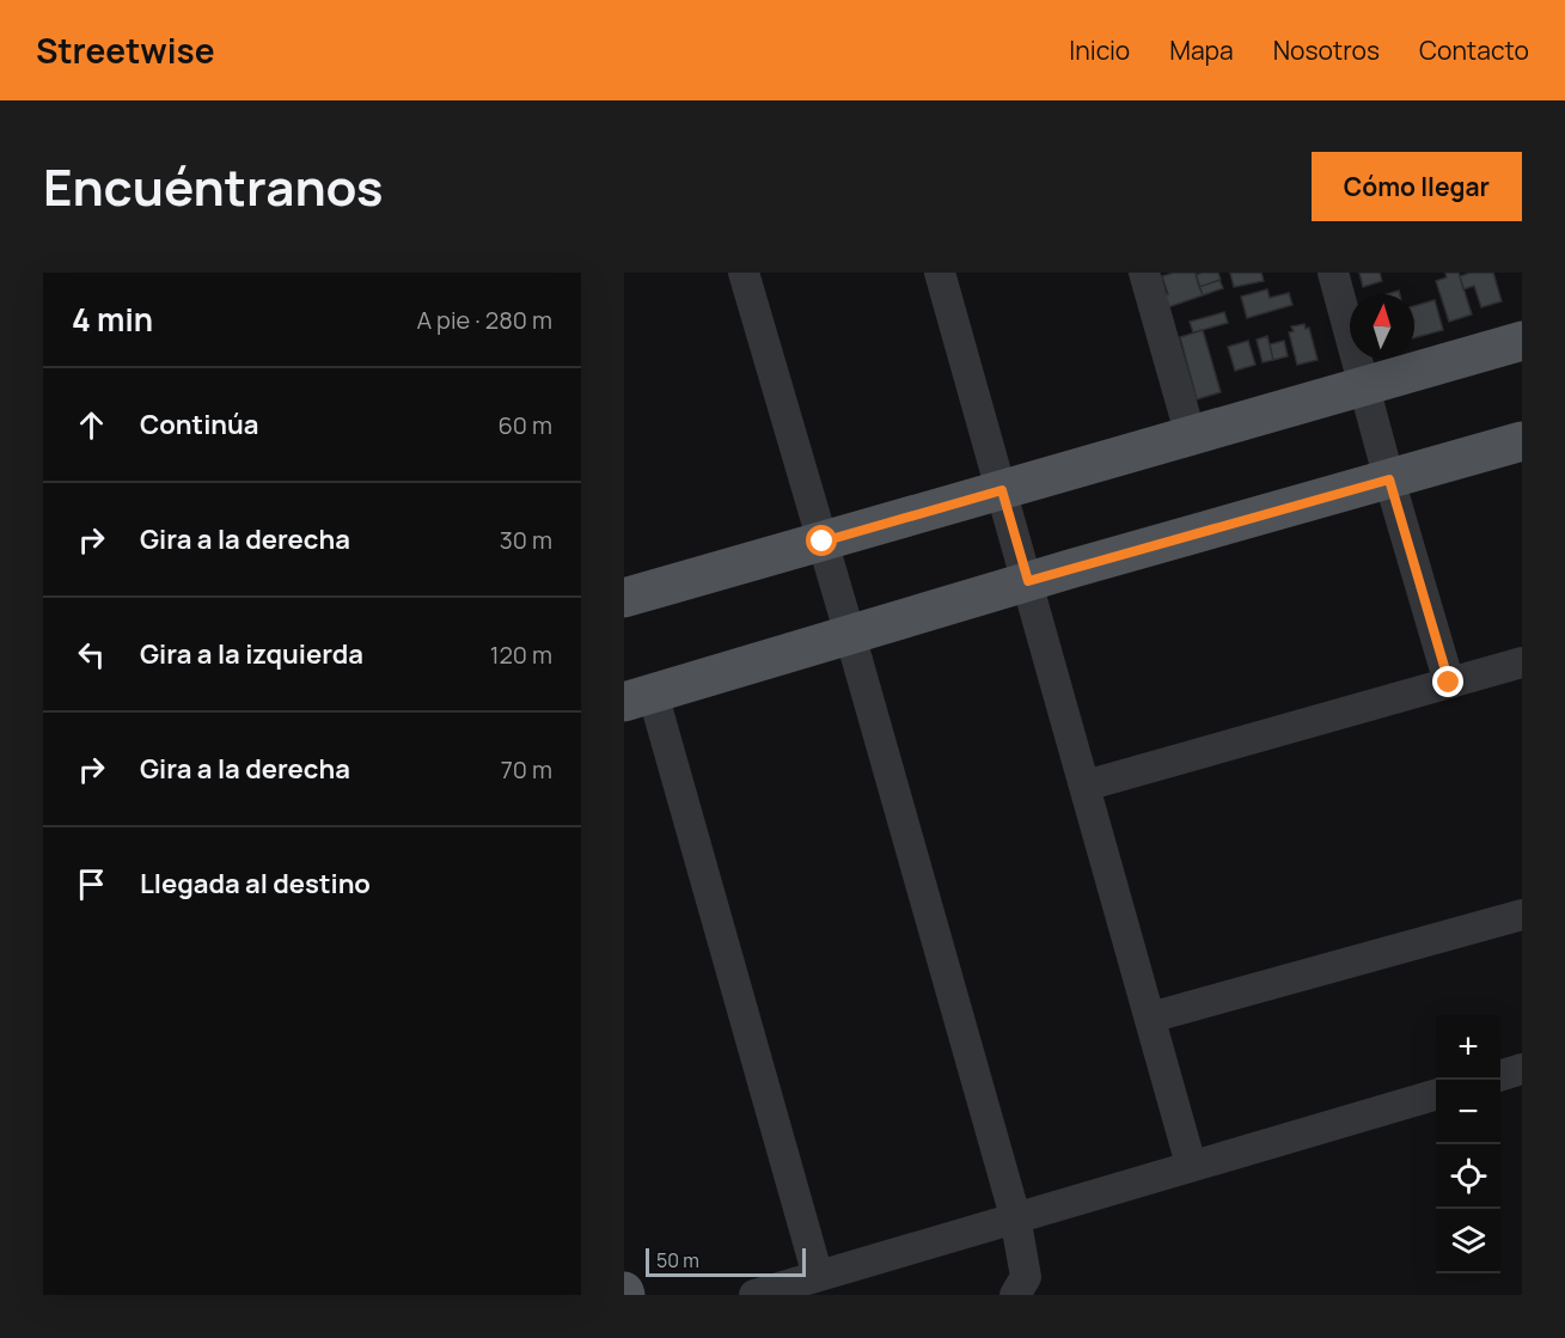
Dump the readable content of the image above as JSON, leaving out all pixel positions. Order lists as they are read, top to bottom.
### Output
{
  "scale_bar": "50 m",
  "north": "top",
  "page": {
    "header": "Streetwise",
    "nav": [
      "Inicio",
      "Mapa",
      "Nosotros",
      "Contacto"
    ],
    "title": "Encuéntranos",
    "buttons": "Cómo llegar",
    "heading": ["4 min", "A pie · 280 m"],
    "list": [
      ["Continúa", "60 m"],
      ["Gira a la derecha", "30 m"],
      ["Gira a la izquierda", "120 m"],
      ["Gira a la derecha", "70 m"],
      "Llegada al destino"
    ],
    "map_buttons": ["+", "−"],
    "scale": "50 m"
  }
}
